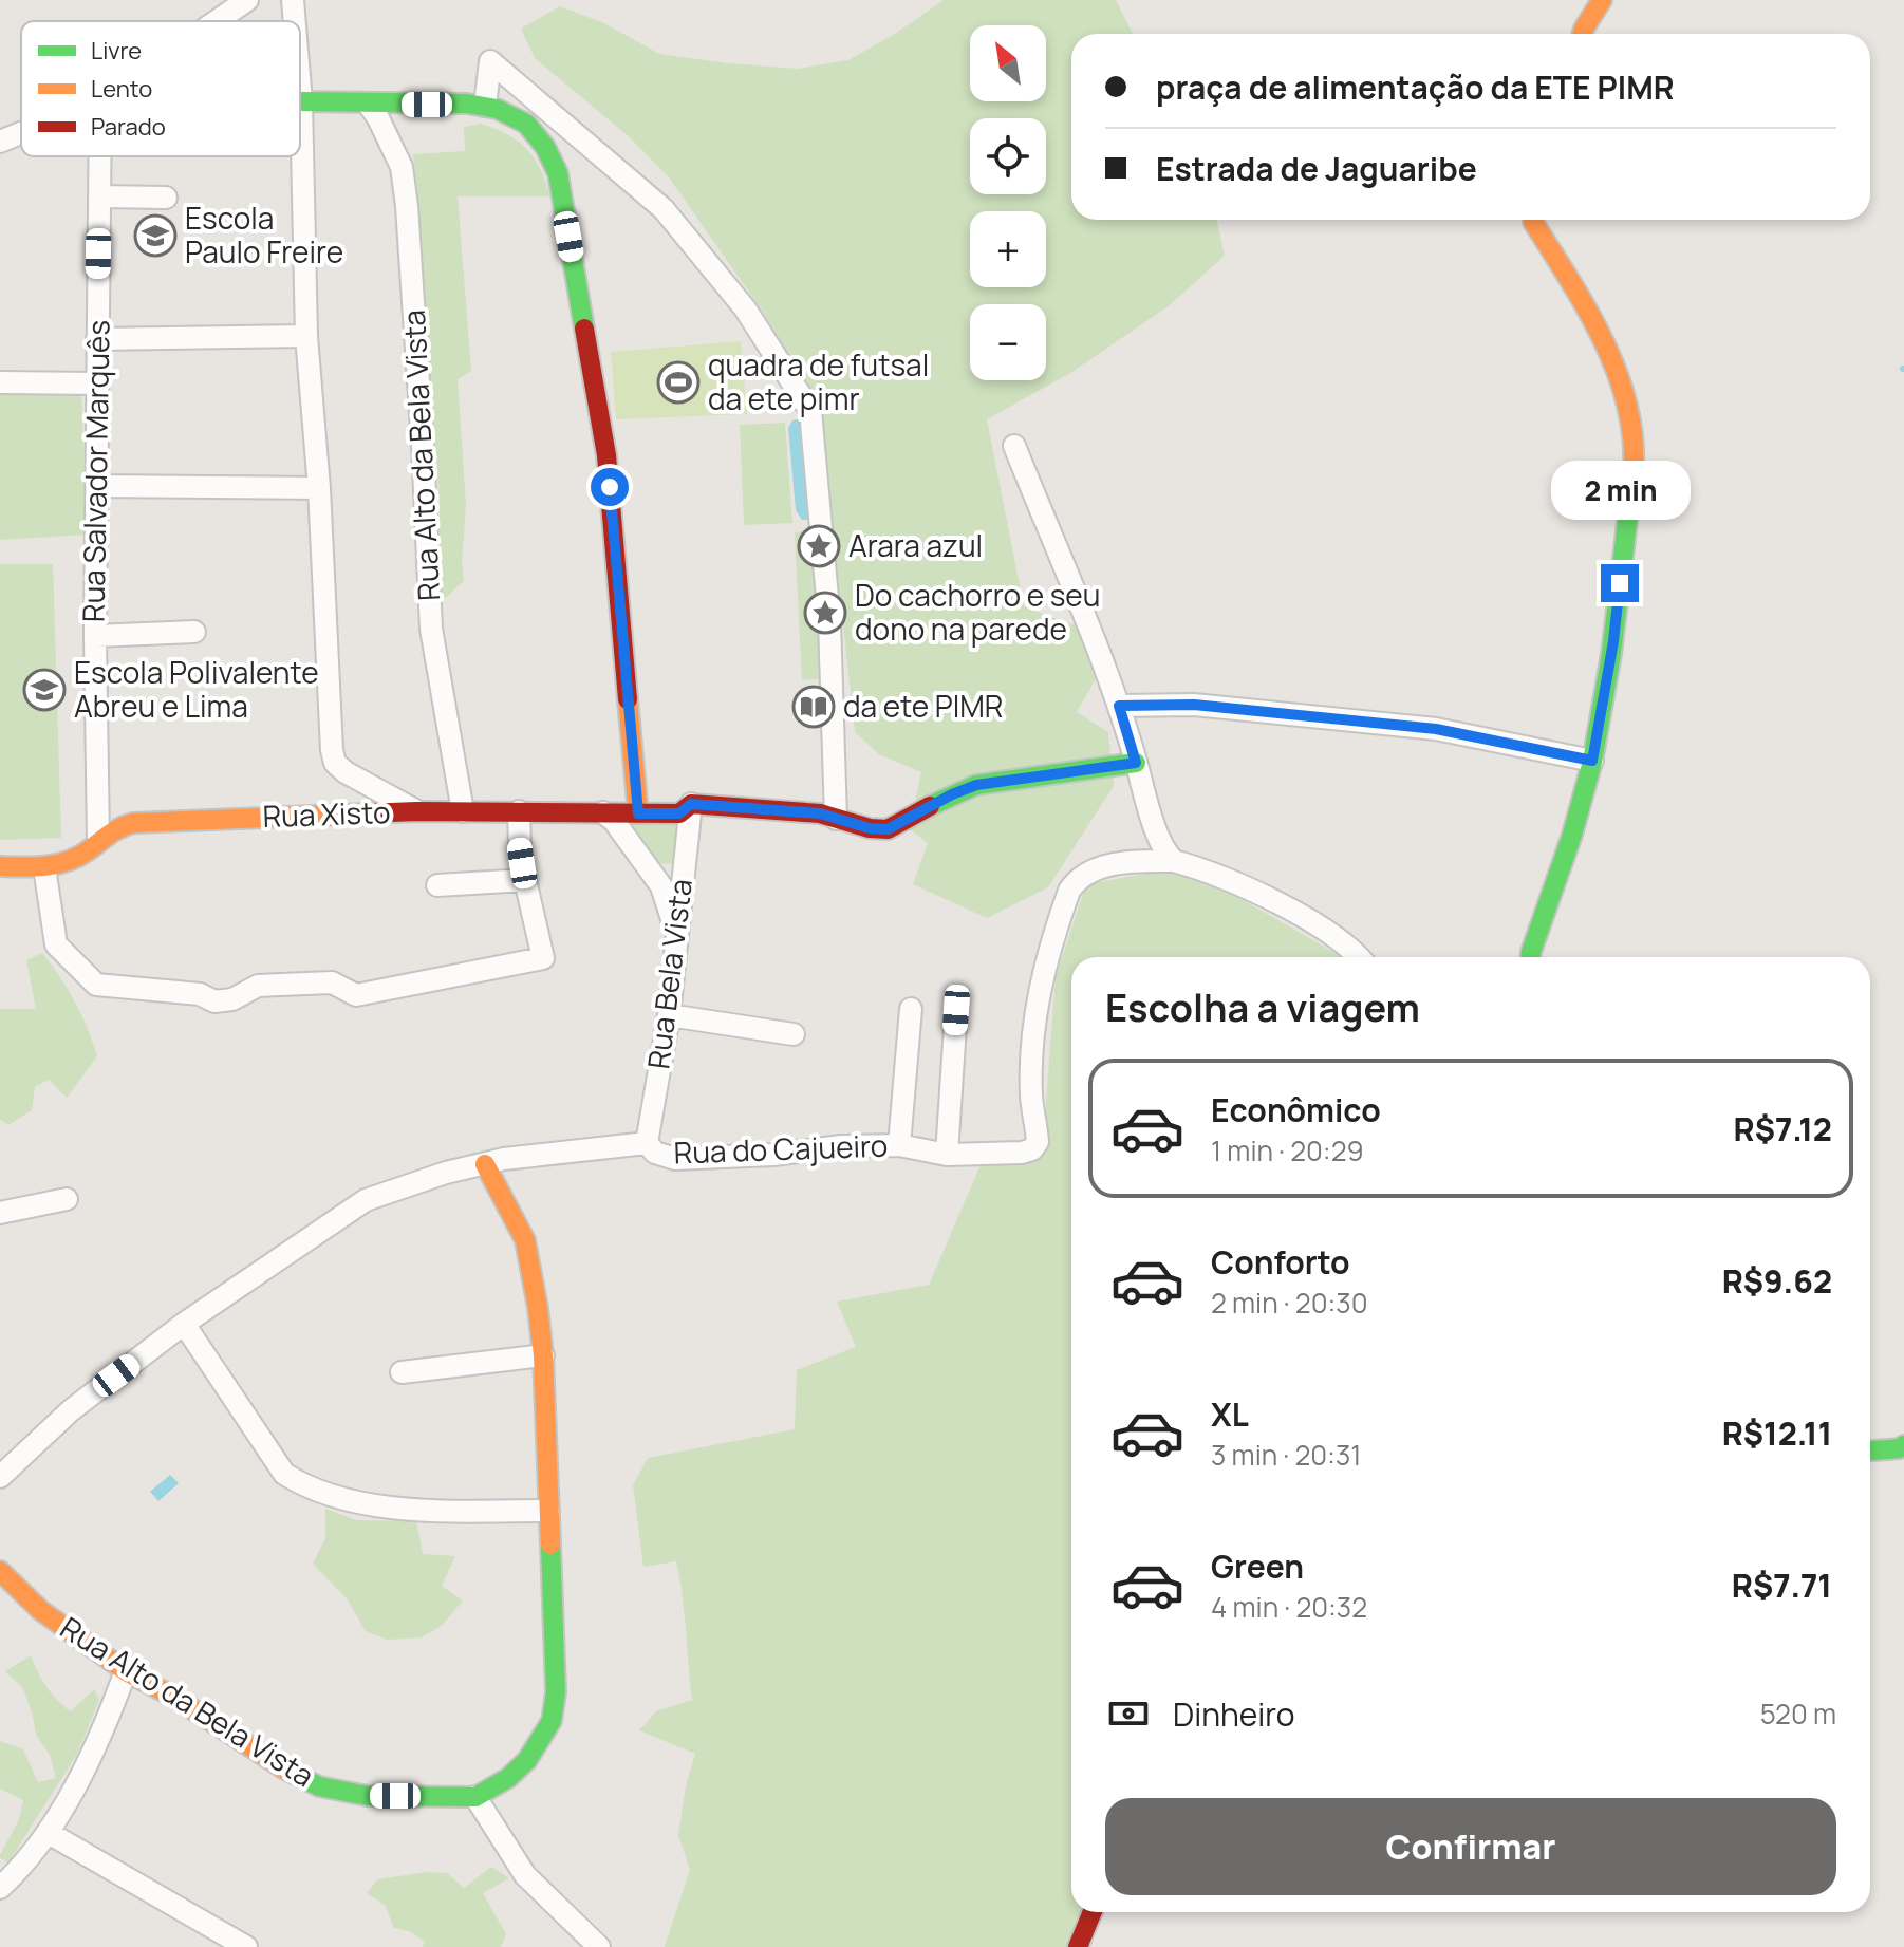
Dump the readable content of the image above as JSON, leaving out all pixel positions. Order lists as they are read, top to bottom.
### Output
{
  "streets": {
    "street": [
      "Rua Alto da Bela Vista",
      "Rua Salvador Marquês",
      "Rua Xisto",
      "Rua Bela Vista",
      "Rua do Cajueiro"
    ]
  },
  "crossings": [
    ["Rua Salvador Marquês", "Rua Xisto"],
    ["Rua Bela Vista", "Rua do Cajueiro"]
  ],
  "places": {
    "school or university": ["Escola Paulo Freire", "Escola Polivalente Abreu e Lima"],
    "sports": ["quadra de futsal da ete pimr"],
    "place": ["Arara azul", "Do cachorro e seu dono na parede"],
    "library": ["da ete PIMR"]
  },
  "legend": ["Livre", "Lento", "Parado"],
  "north": "top left",
  "page": {
    "map_buttons": ["+", "−"],
    "banner": ["praça de alimentação da ETE PIMR", "Estrada de Jaguaribe"],
    "bubble": "2 min",
    "heading": "Escolha a viagem",
    "list": [
      {
        "name": "Econômico",
        "note": "1 min · 20:29",
        "value": "R$7.12"
      },
      {
        "name": "Conforto",
        "note": "2 min · 20:30",
        "value": "R$9.62"
      },
      {
        "name": "XL",
        "note": "3 min · 20:31",
        "value": "R$12.11"
      },
      {
        "name": "Green",
        "note": "4 min · 20:32",
        "value": "R$7.71"
      }
    ],
    "pay": ["Dinheiro", "520 m"],
    "buttons": "Confirmar"
  }
}
